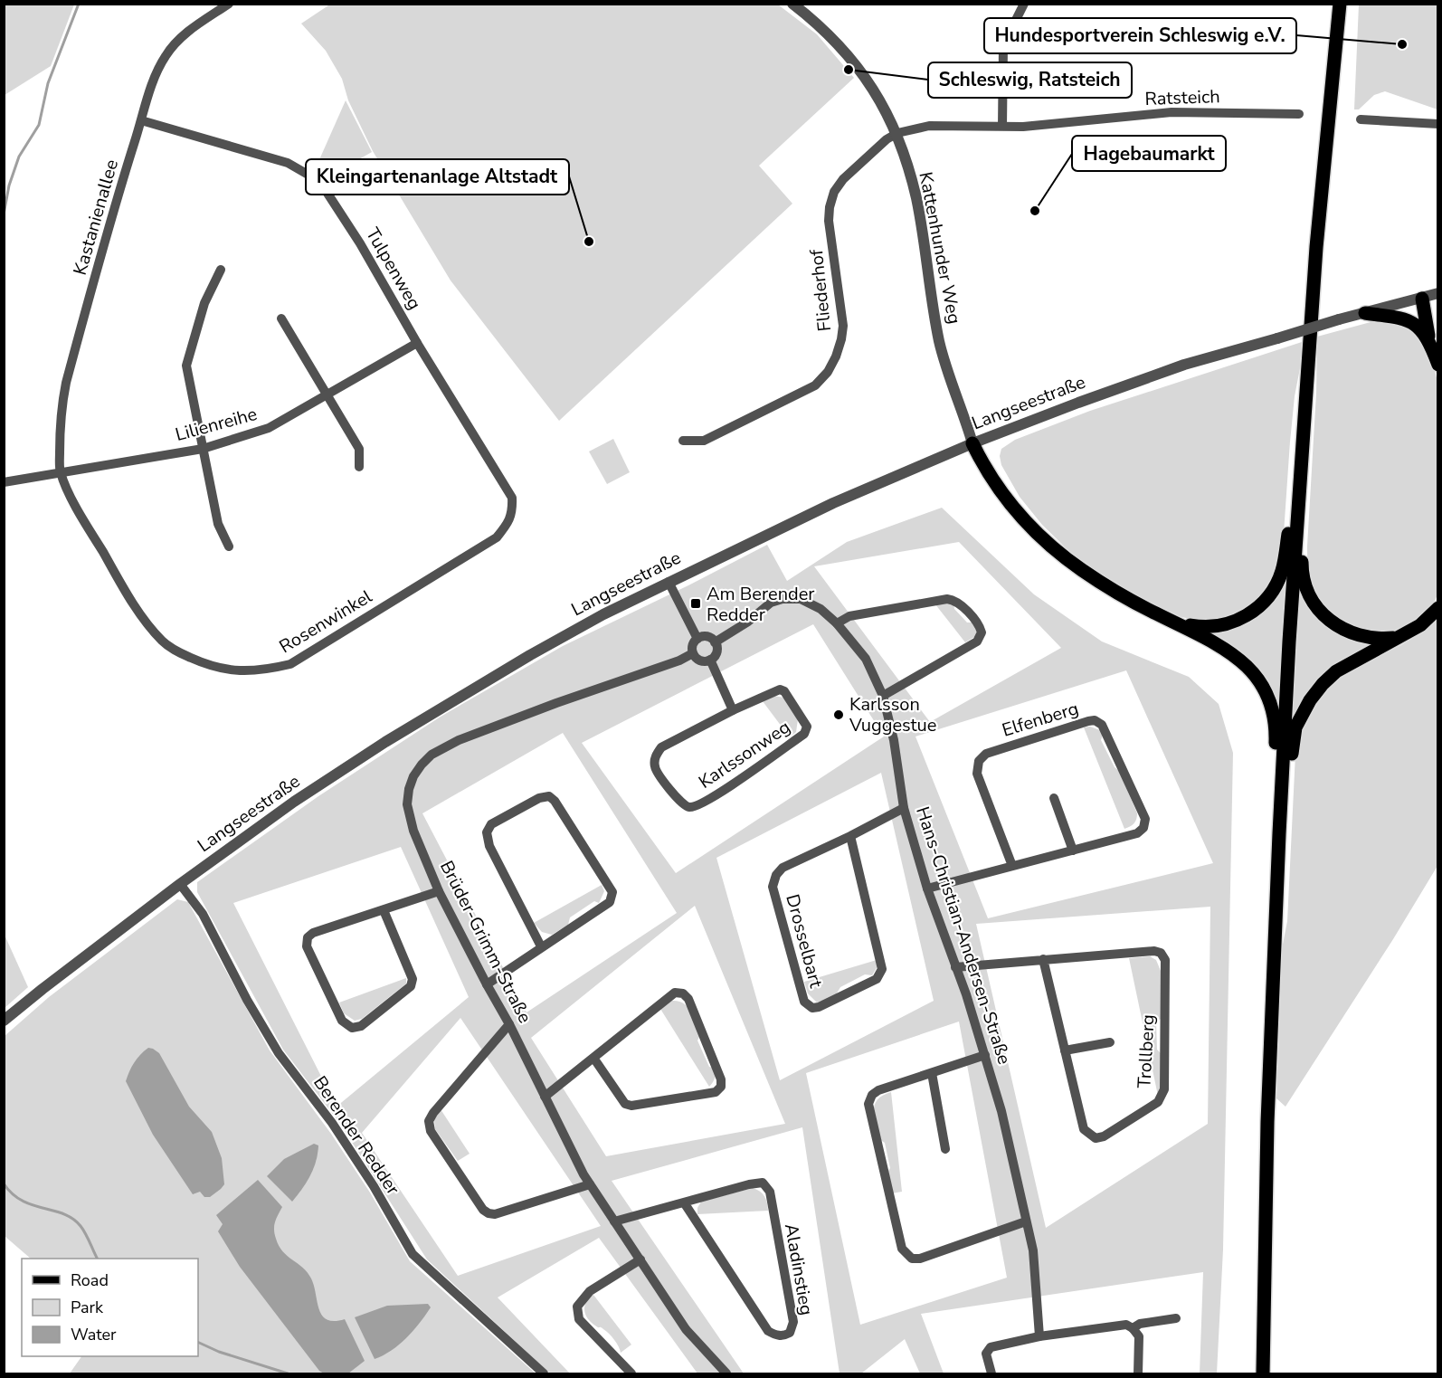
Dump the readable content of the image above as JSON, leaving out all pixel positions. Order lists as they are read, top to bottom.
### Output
{
  "streets": {
    "street": [
      "Ratsteich",
      "Kastanienallee",
      "Kattenhunder Weg",
      "Tulpenweg",
      "Fliederhof",
      "Langseestraße",
      "Lilienreihe",
      "Rosenwinkel",
      "Elfenberg",
      "Karlssonweg",
      "Hans-Christian-Andersen-Straße",
      "Drosselbart",
      "Brüder-Grimm-Straße",
      "Trollberg",
      "Berender Redder",
      "Aladinstieg"
    ]
  },
  "crossings": [
    ["Ratsteich", "Kattenhunder Weg"],
    ["Ratsteich", "Fliederhof"],
    ["Kastanienallee", "Tulpenweg"],
    ["Kastanienallee", "Lilienreihe"],
    ["Kastanienallee", "Rosenwinkel"],
    ["Kattenhunder Weg", "Fliederhof"],
    ["Kattenhunder Weg", "Langseestraße"],
    ["Tulpenweg", "Lilienreihe"],
    ["Tulpenweg", "Rosenwinkel"],
    ["Langseestraße", "Berender Redder"],
    ["Lilienreihe", "Rosenwinkel"],
    ["Elfenberg", "Hans-Christian-Andersen-Straße"],
    ["Hans-Christian-Andersen-Straße", "Drosselbart"],
    ["Hans-Christian-Andersen-Straße", "Brüder-Grimm-Straße"],
    ["Hans-Christian-Andersen-Straße", "Trollberg"],
    ["Brüder-Grimm-Straße", "Aladinstieg"]
  ],
  "places": {
    "other": [
      "Hundesportverein Schleswig e.V.",
      "Schleswig, Ratsteich",
      "Hagebaumarkt",
      "Kleingartenanlage Altstadt",
      "Karlsson Vuggestue"
    ],
    "transit": ["Am Berender Redder"]
  },
  "legend": ["Road", "Park", "Water"]
}
